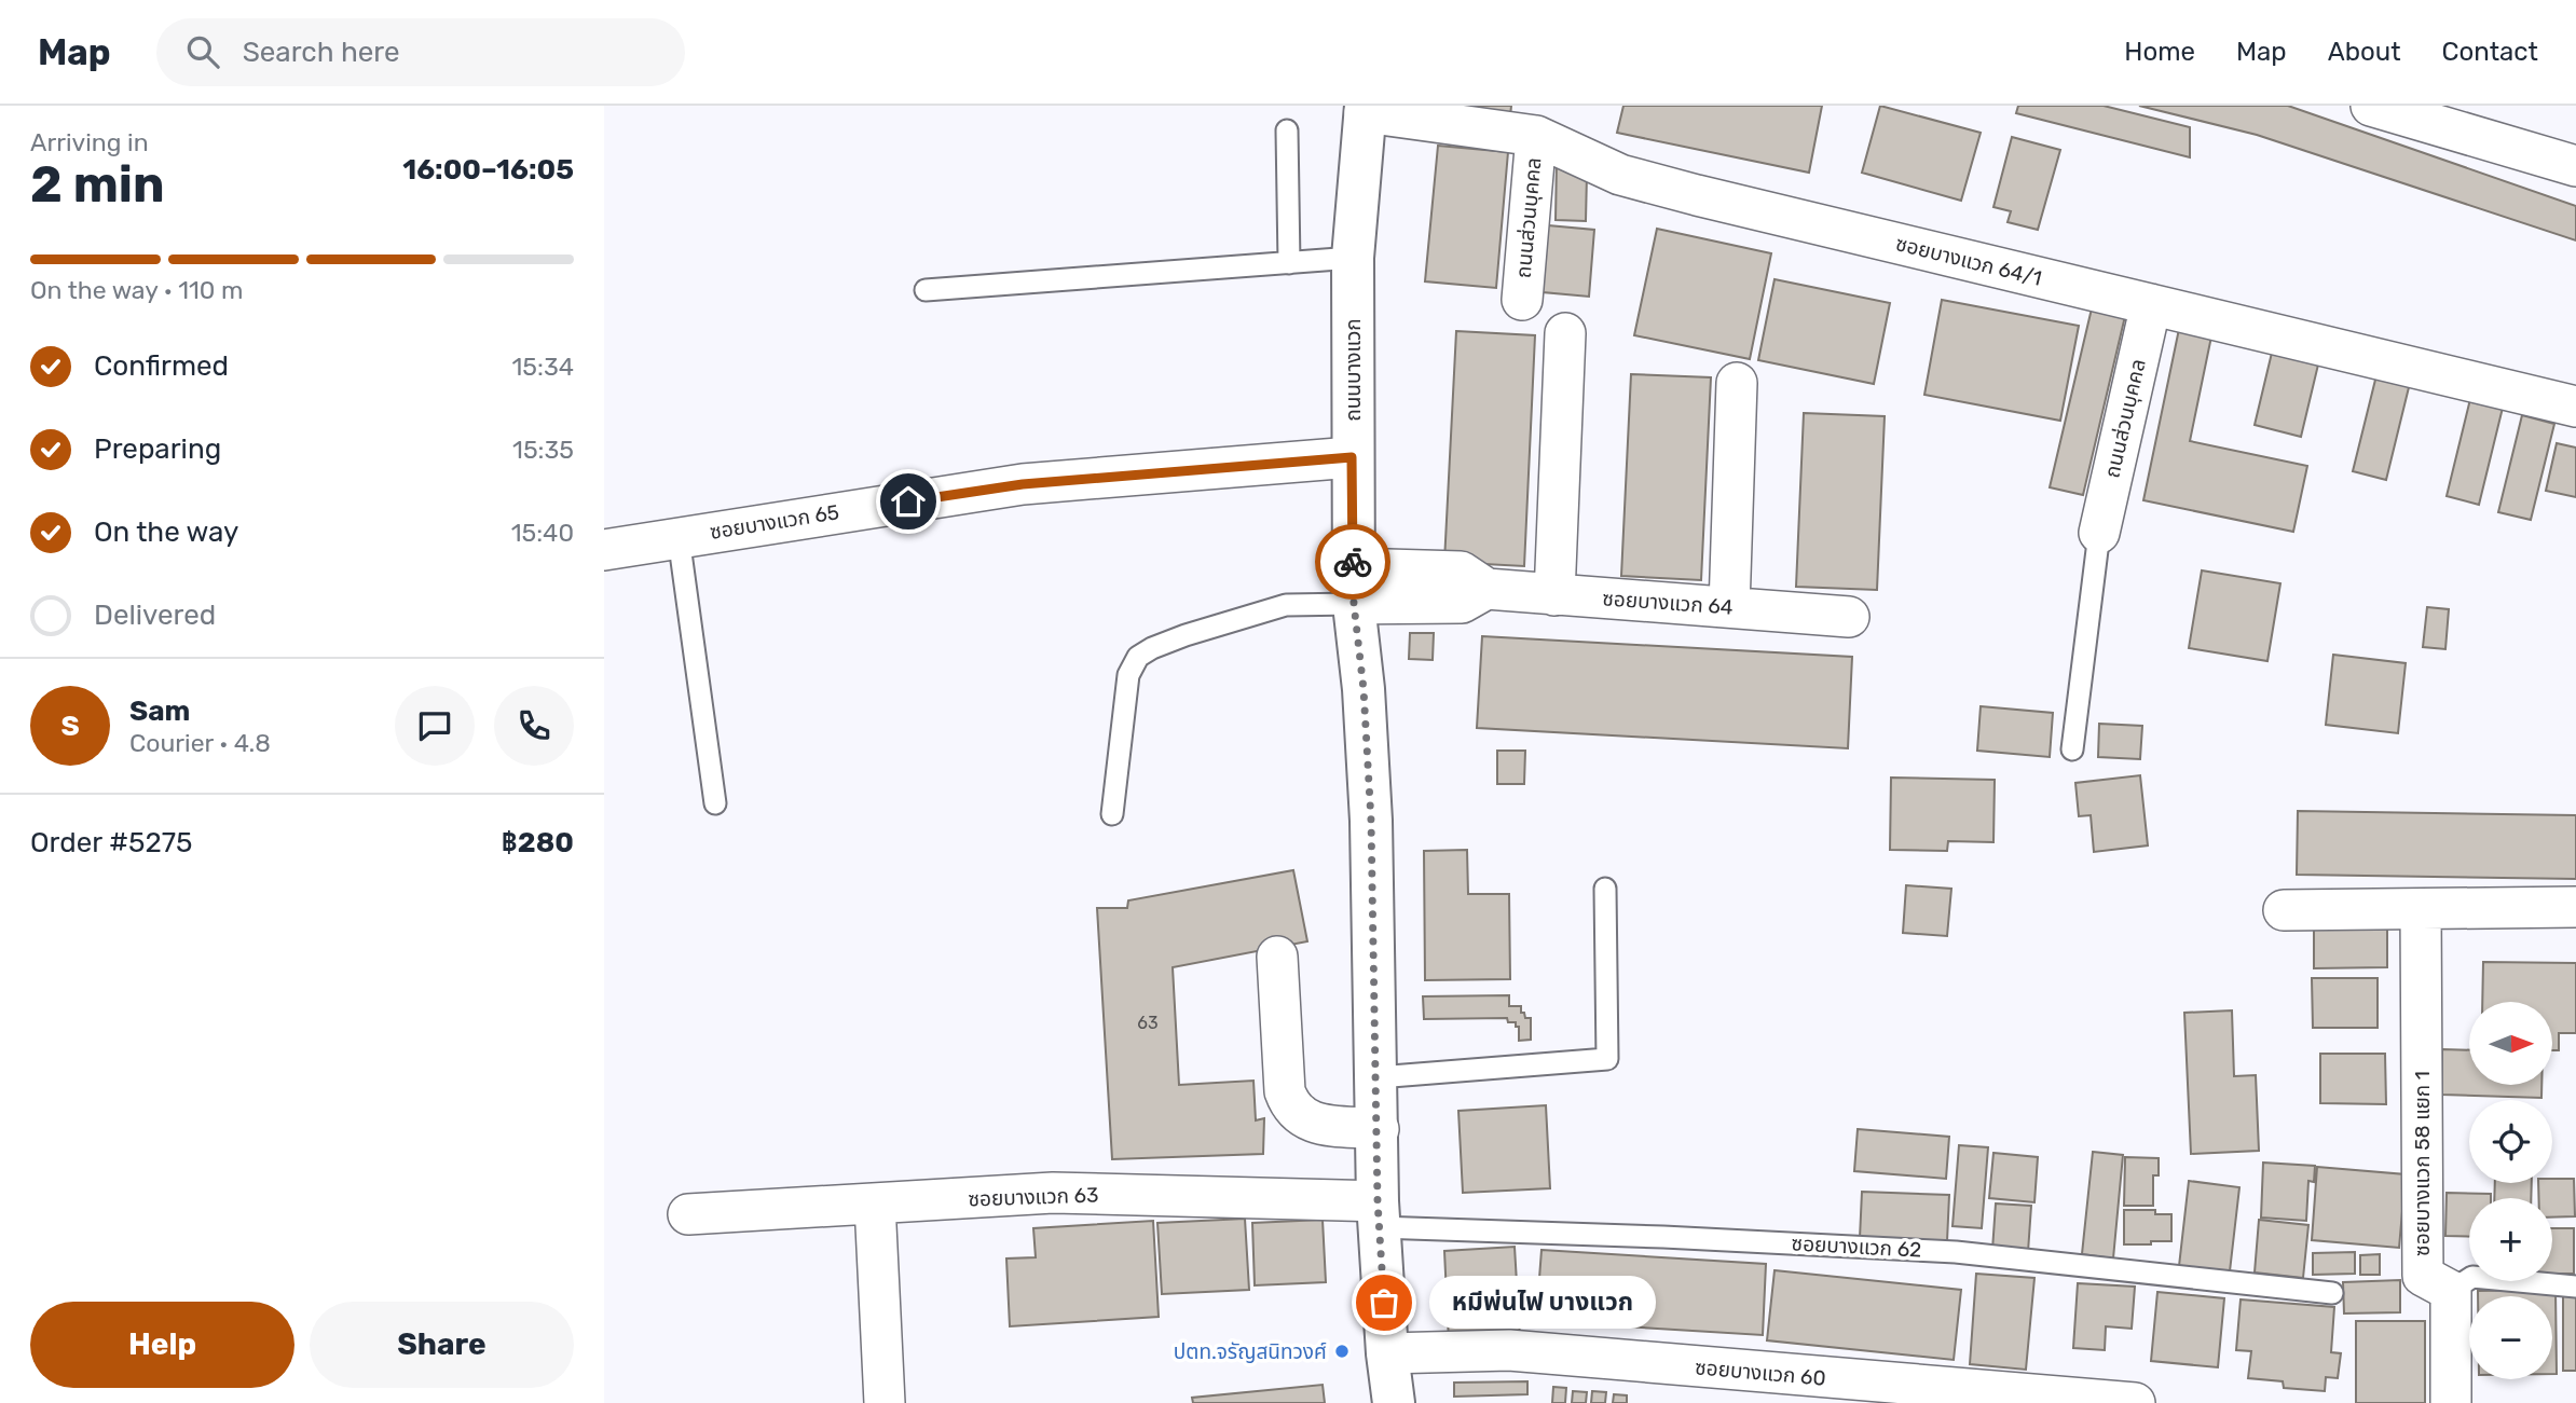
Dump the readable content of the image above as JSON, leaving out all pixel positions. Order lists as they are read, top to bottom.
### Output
{
  "streets": {
    "main road": ["ถนนบางแวก"],
    "street": [
      "ถนนส่วนบุคคล",
      "ซอยบางแวก 64/1",
      "ซอยบางแวก 65",
      "ซอยบางแวก 64",
      "ซอยบางแวก 58 แยก 1",
      "ซอยบางแวก 63",
      "ซอยบางแวก 60"
    ],
    "lane": ["ซอยบางแวก 62"]
  },
  "crossings": [
    ["ถนนส่วนบุคคล", "ซอยบางแวก 64/1"],
    ["ซอยบางแวก 64/1", "ถนนบางแวก"],
    ["ถนนบางแวก", "ซอยบางแวก 65"],
    ["ถนนบางแวก", "ซอยบางแวก 64"],
    ["ถนนบางแวก", "ซอยบางแวก 63"],
    ["ถนนบางแวก", "ซอยบางแวก 62"],
    ["ถนนบางแวก", "ซอยบางแวก 60"],
    ["ซอยบางแวก 63", "ซอยบางแวก 62"]
  ],
  "places": ["หมีพ่นไฟ บางแวก", "ปตท.จรัญสนิทวงศ์"],
  "house_numbers": ["63"],
  "north": "right",
  "page": {
    "header": "Map",
    "search": "Search here",
    "nav": [
      "Home",
      "Map",
      "About",
      "Contact"
    ],
    "heading": ["2 min", "Arriving in", "16:00–16:05"],
    "panel": [
      "Sam",
      "Courier · 4.8",
      "Order #5275",
      "฿280"
    ],
    "bar": "On the way · 110 m",
    "list": [
      ["Confirmed", "15:34"],
      ["Preparing", "15:35"],
      ["On the way", "15:40"],
      "Delivered"
    ],
    "round": "S",
    "map_buttons": ["+", "−"],
    "bubble": "หมีพ่นไฟ บางแวก",
    "buttons": ["Help", "Share"]
  }
}
